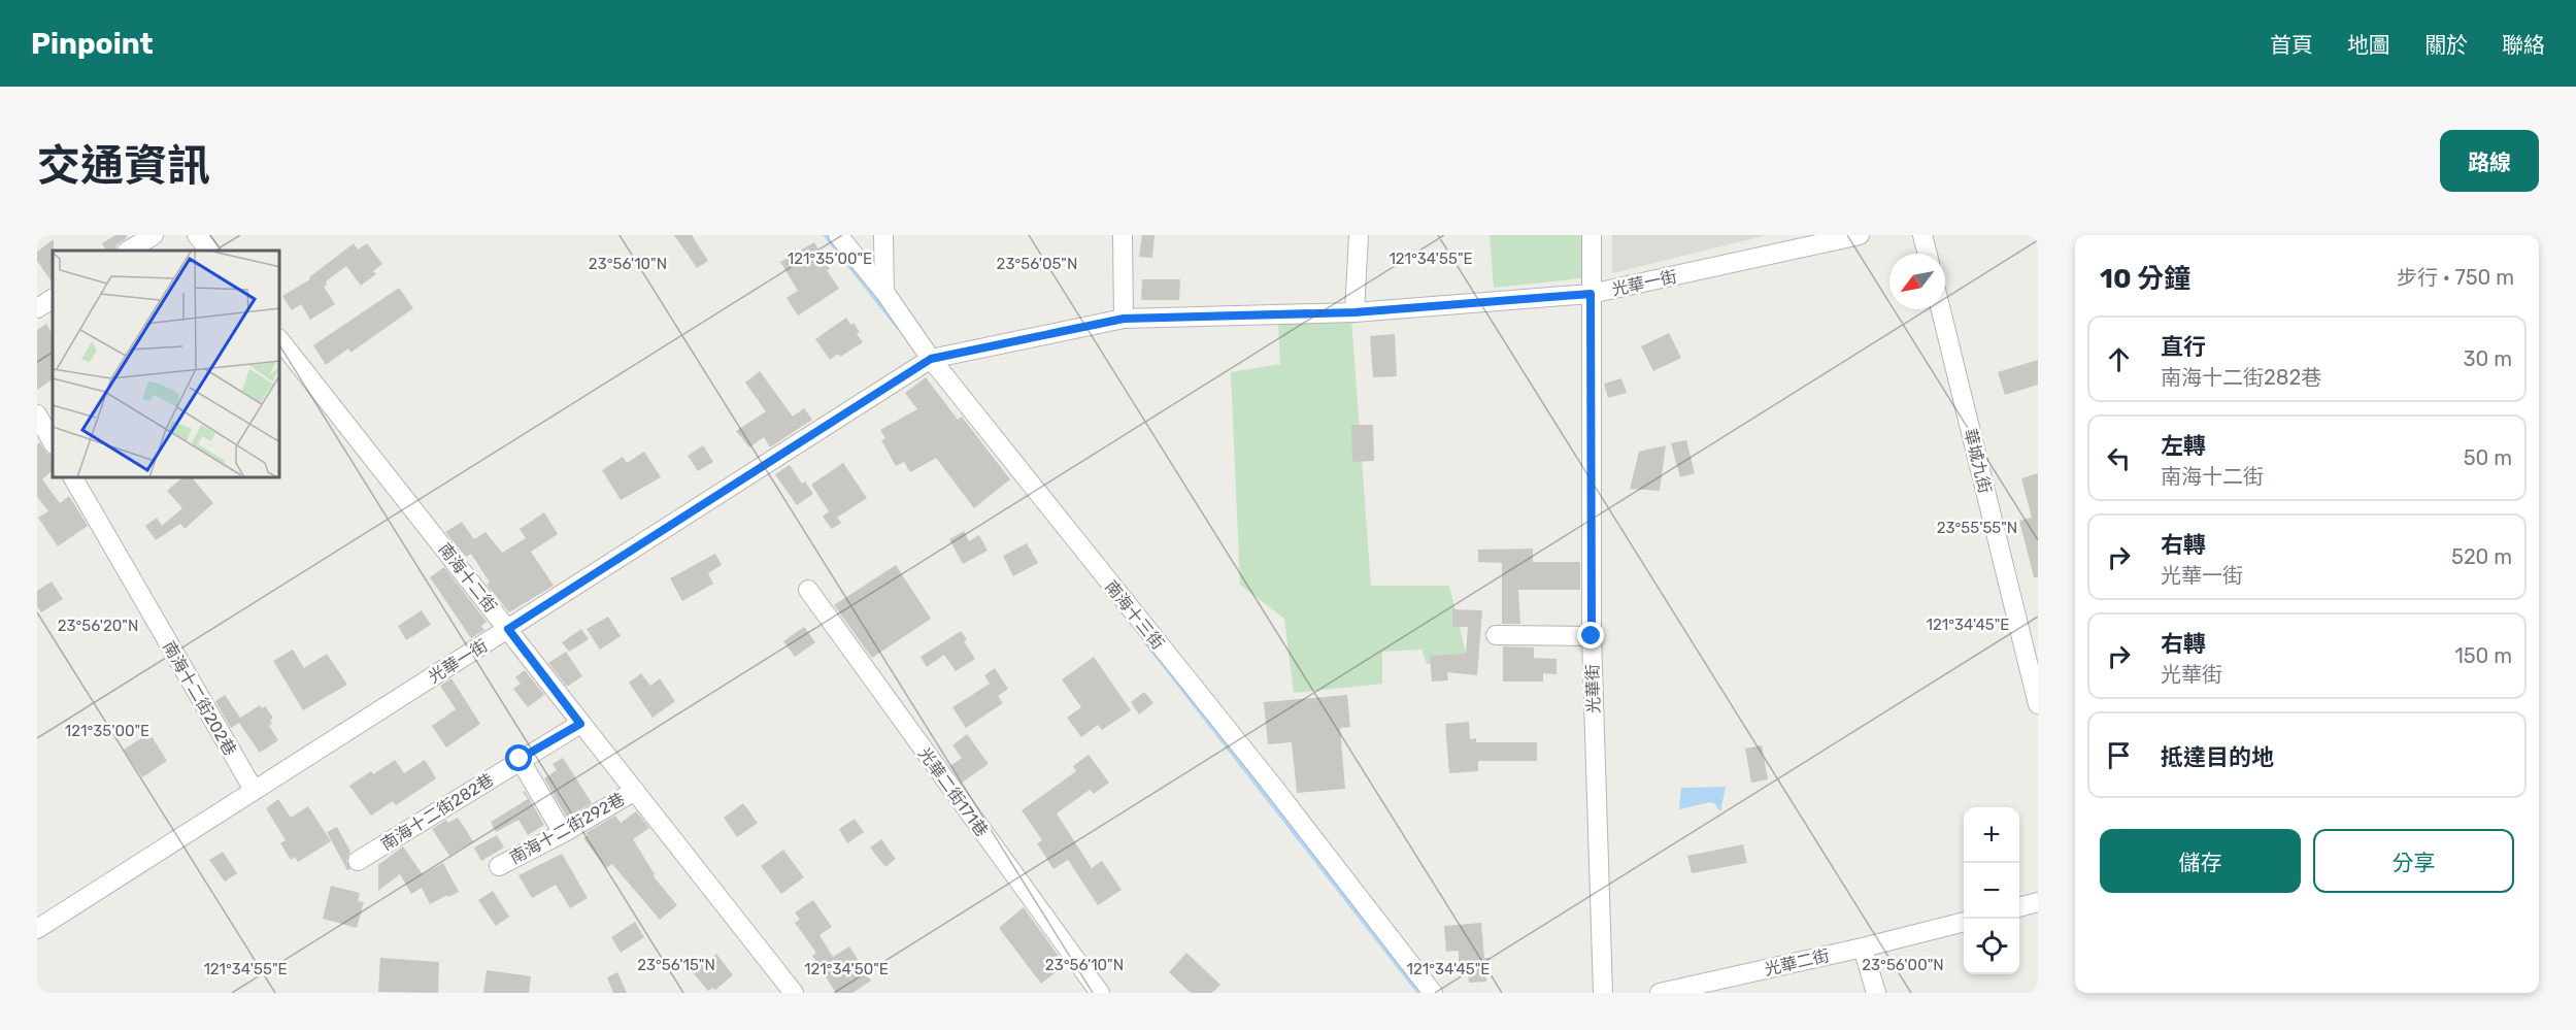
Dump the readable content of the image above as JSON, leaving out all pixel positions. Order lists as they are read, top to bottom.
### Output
{
  "streets": {
    "street": [
      "光華一街",
      "華城九街",
      "南海十二街",
      "南海十三街",
      "光華街",
      "南海十二街202巷",
      "光華二街171巷",
      "南海十二街282巷",
      "南海十二街292巷",
      "光華二街"
    ]
  },
  "crossings": [
    ["光華一街", "南海十二街"],
    ["光華一街", "南海十三街"],
    ["光華一街", "光華街"],
    ["光華一街", "南海十二街202巷"],
    ["南海十二街", "南海十二街282巷"],
    ["南海十二街", "南海十二街292巷"]
  ],
  "north": "bottom left",
  "page": {
    "header": "Pinpoint",
    "nav": [
      "首頁",
      "地圖",
      "關於",
      "聯絡"
    ],
    "title": "交通資訊",
    "buttons": [
      "路線",
      ["儲存", "分享"]
    ],
    "heading": ["10 分鐘", "步行 · 750 m"],
    "list": [
      ["直行", "南海十二街282巷", "30 m"],
      ["左轉", "南海十二街", "50 m"],
      ["右轉", "光華一街", "520 m"],
      ["右轉", "光華街", "150 m"],
      "抵達目的地"
    ],
    "map_buttons": ["+", "−"]
  },
  "coordinates": [
    "121°35'00\"E",
    "121°34'55\"E",
    "23°56'10\"N",
    "23°56'05\"N",
    "23°55'55\"N",
    "121°34'45\"E",
    "23°56'20\"N",
    "23°56'15\"N",
    "23°56'00\"N",
    "121°34'50\"E"
  ]
}
